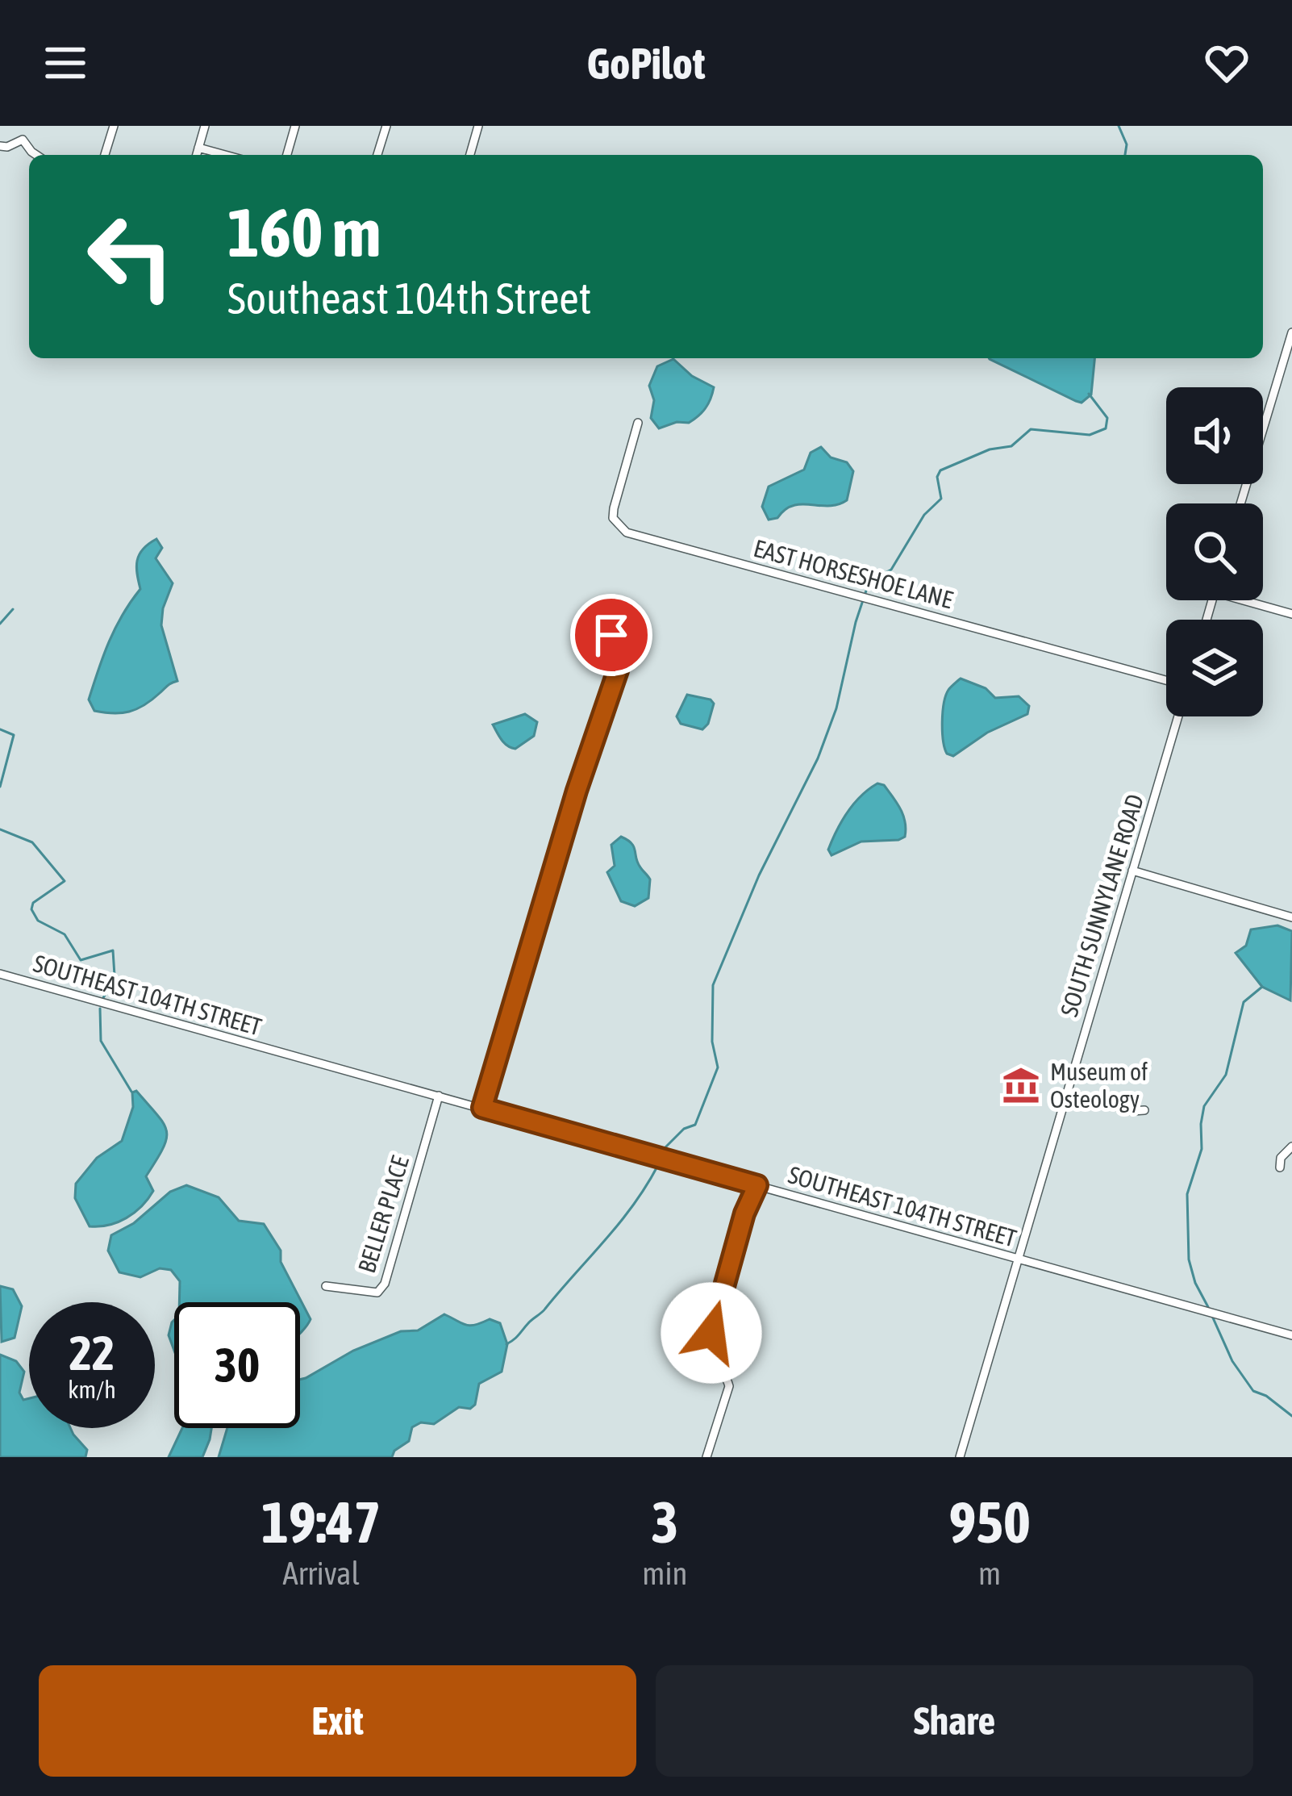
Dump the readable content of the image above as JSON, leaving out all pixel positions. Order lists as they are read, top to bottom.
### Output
{
  "streets": {
    "street": [
      "EAST HORSESHOE LANE",
      "SOUTH SUNNYLANE ROAD",
      "SOUTHEAST 104TH STREET",
      "BELLER PLACE"
    ]
  },
  "crossings": [
    ["SOUTH SUNNYLANE ROAD", "SOUTHEAST 104TH STREET"],
    ["SOUTHEAST 104TH STREET", "BELLER PLACE"]
  ],
  "places": {
    "museum": ["Museum of Osteology"]
  },
  "page": {
    "header": "GoPilot",
    "turn": ["160 m", "Southeast 104th Street"],
    "speed": "22 km/h",
    "limit": "30",
    "eta": [
      "19:47",
      "Arrival",
      "3",
      "min",
      "950",
      "m"
    ],
    "buttons": ["Exit", "Share"]
  }
}
